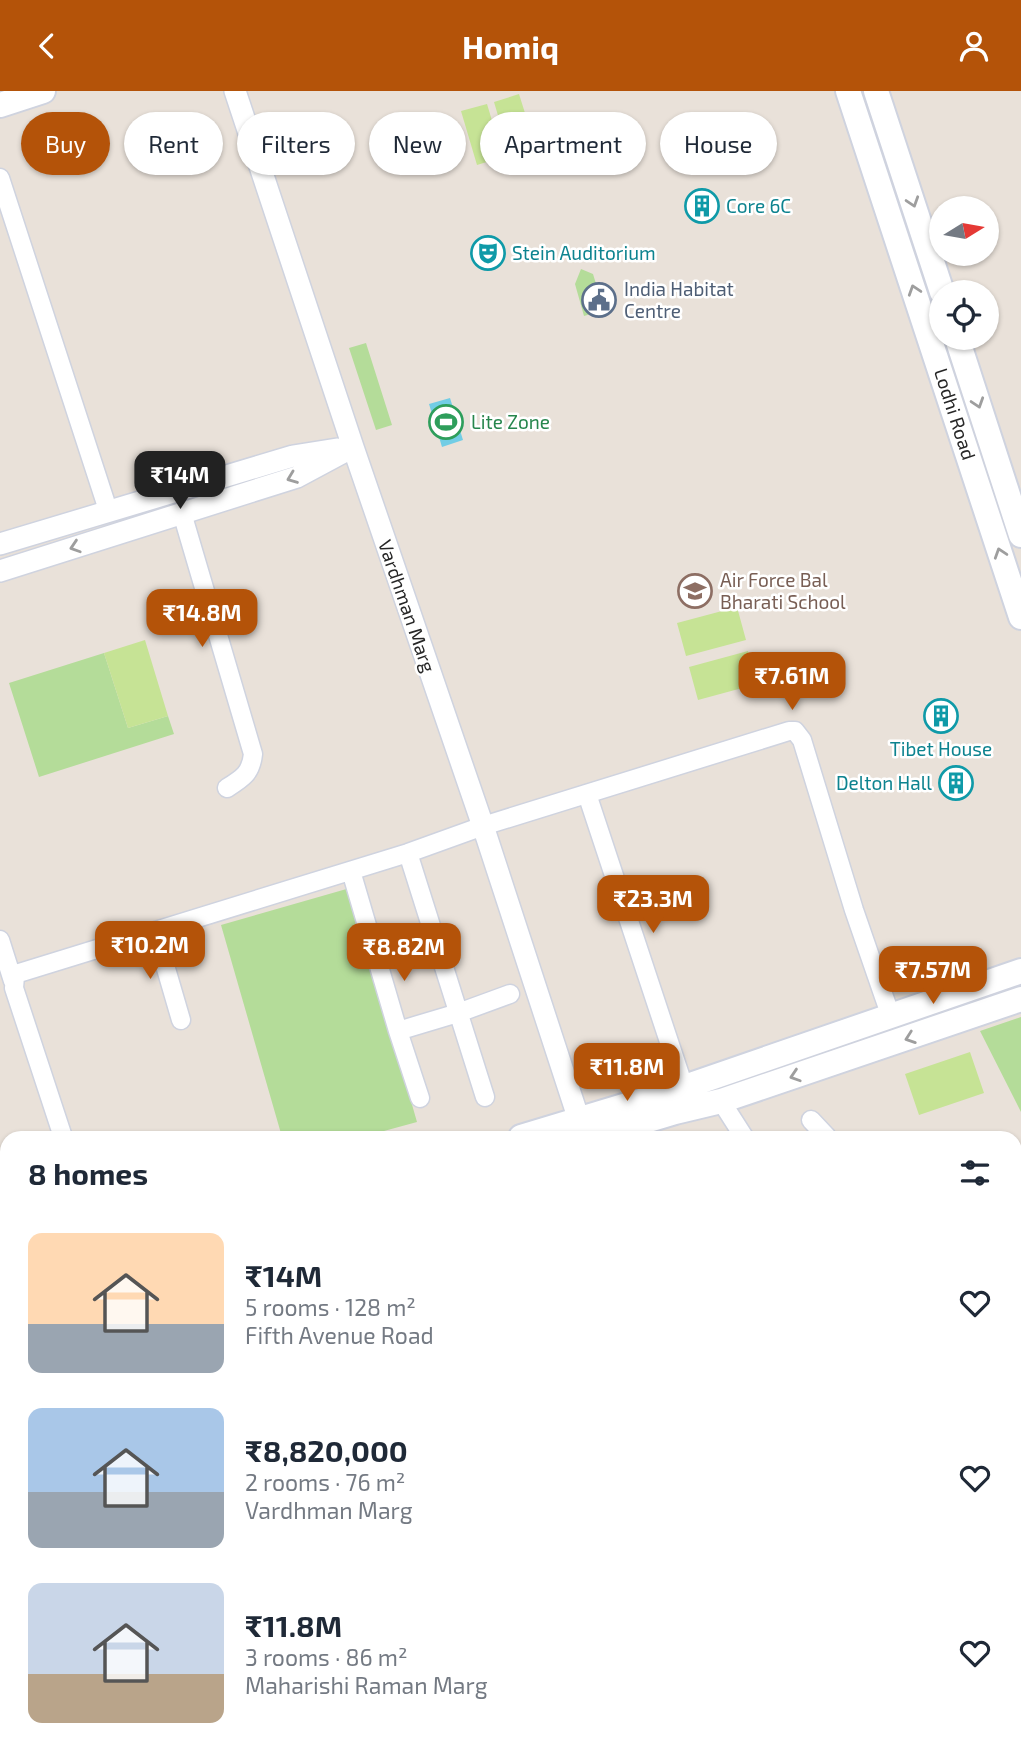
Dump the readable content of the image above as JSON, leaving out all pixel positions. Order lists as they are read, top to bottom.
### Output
{
  "streets": {
    "main road": ["Lodhi Road"],
    "street": ["Vardhman Marg"]
  },
  "places": {
    "building": ["Core 6C", "Tibet House", "Delton Hall"],
    "theatre": ["Stein Auditorium"],
    "public building": ["India Habitat Centre"],
    "sports": ["Lite Zone"],
    "school or university": ["Air Force Bal Bharati School"]
  },
  "north": "right",
  "page": {
    "header": "Homiq",
    "chip": [
      "Buy",
      "Rent",
      "Filters",
      "New",
      "Apartment",
      "House"
    ],
    "price": [
      "₹14M",
      "₹14.8M",
      "₹7.61M",
      "₹23.3M",
      "₹10.2M",
      "₹8.82M",
      "₹7.57M",
      "₹11.8M"
    ],
    "heading": "8 homes",
    "list": [
      {
        "name": "₹14M",
        "note": "5 rooms · 128 m² · Fifth Avenue Road"
      },
      {
        "name": "₹8,820,000",
        "note": "2 rooms · 76 m² · Vardhman Marg"
      },
      {
        "name": "₹11.8M",
        "note": "3 rooms · 86 m² · Maharishi Raman Marg"
      }
    ]
  }
}
